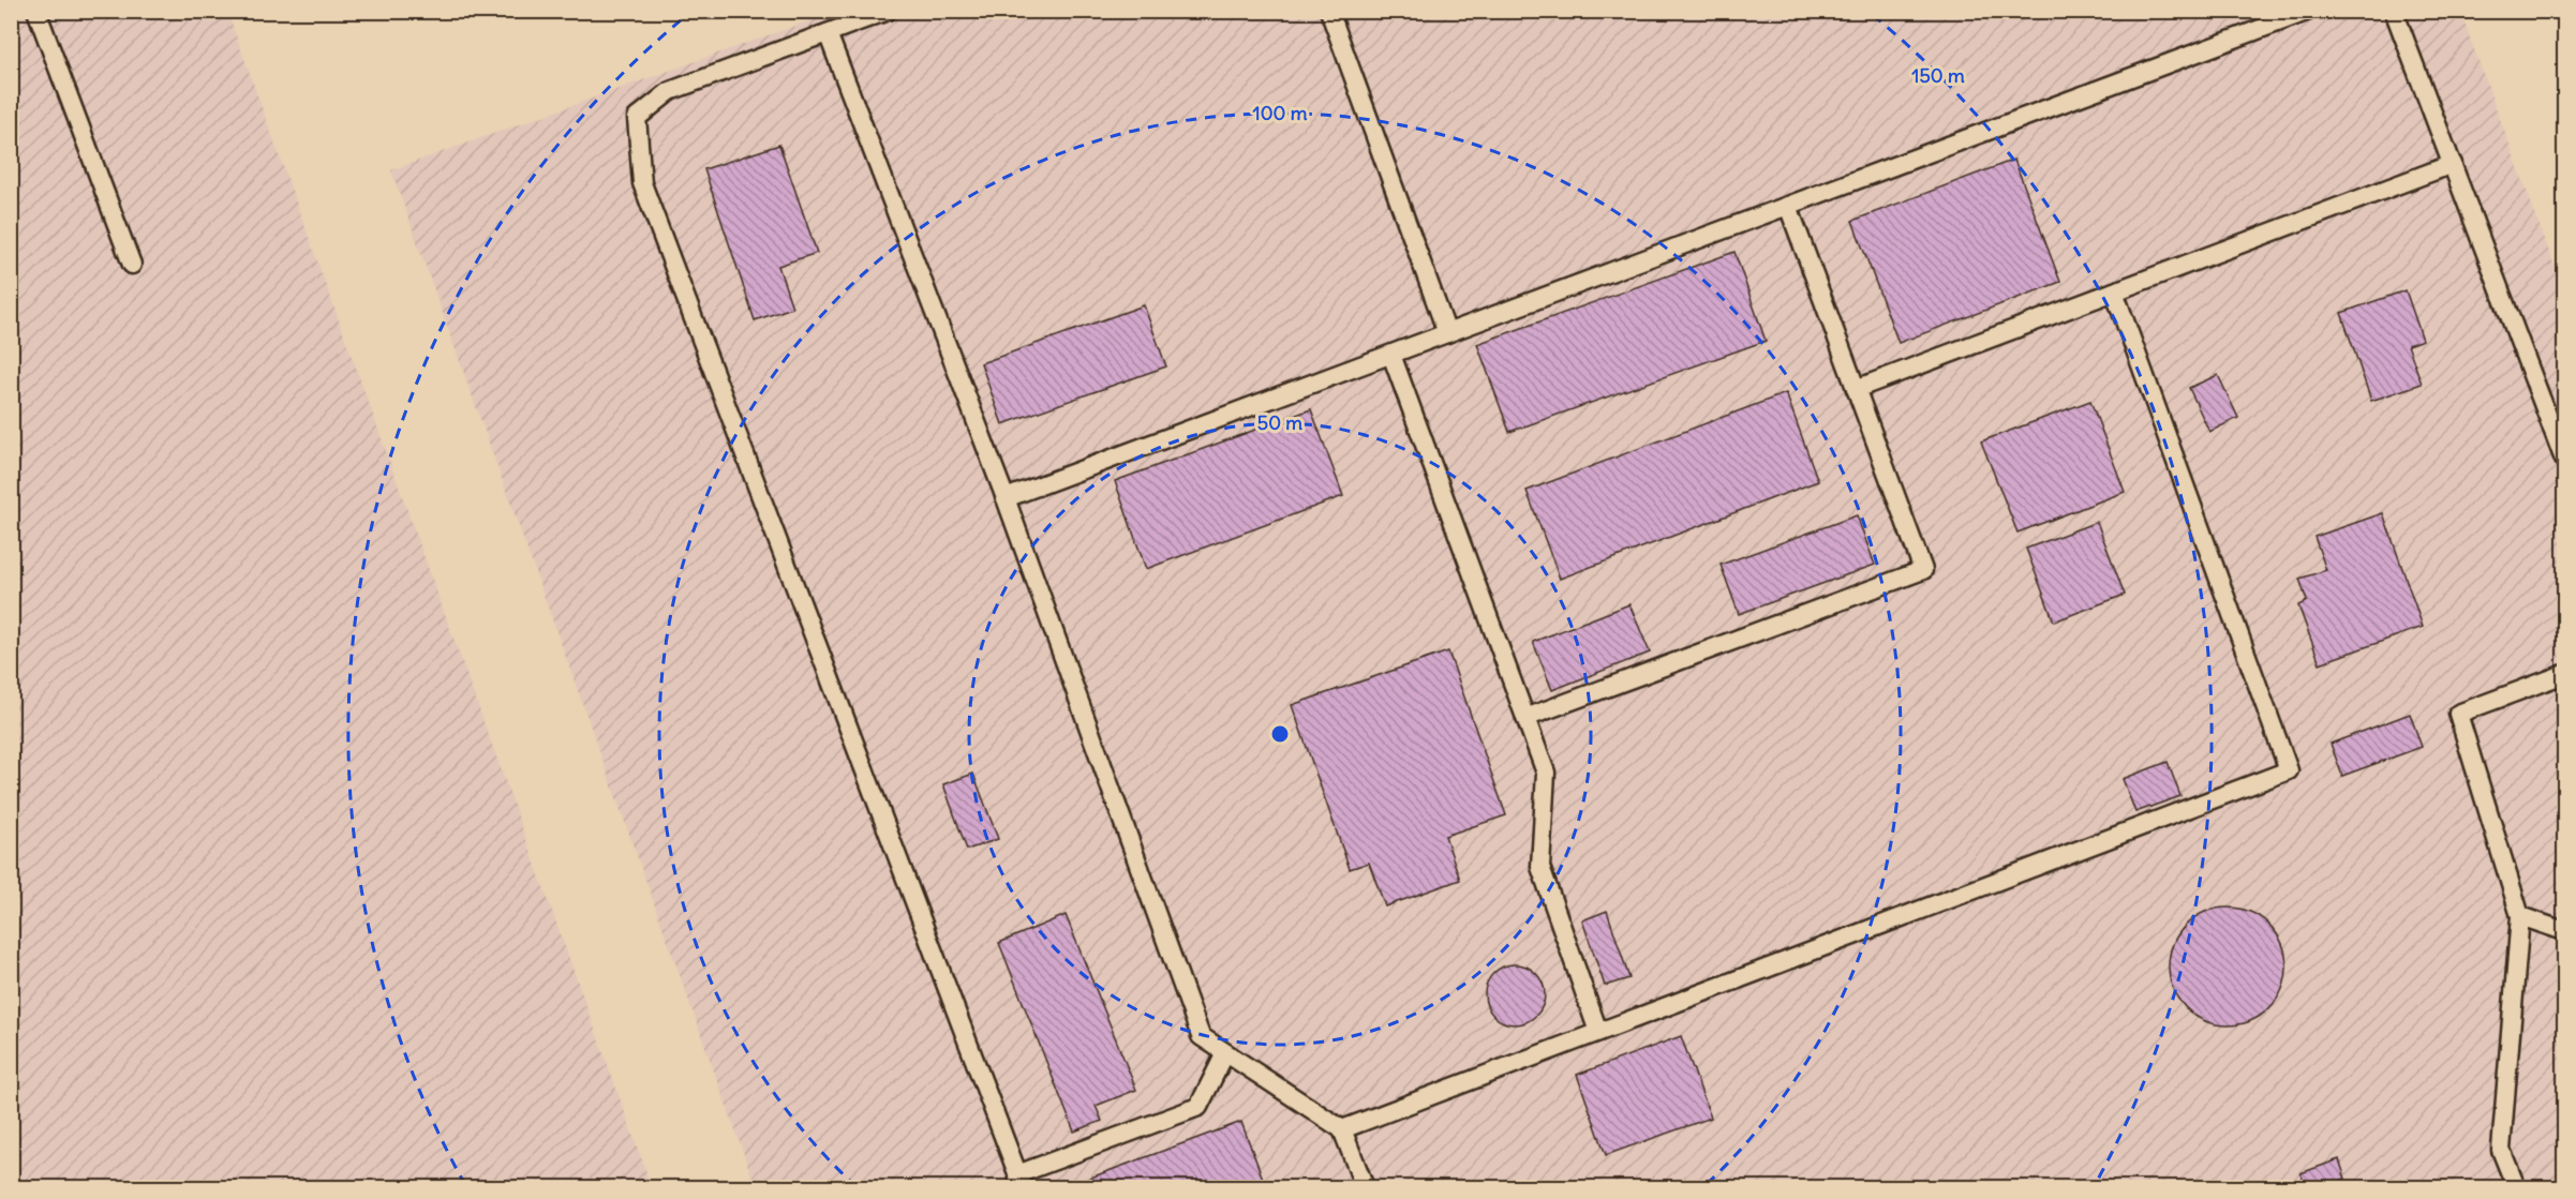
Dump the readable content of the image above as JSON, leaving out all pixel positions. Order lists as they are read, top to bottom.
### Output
{
  "rings": ["150 m", "100 m", "50 m"]
}
